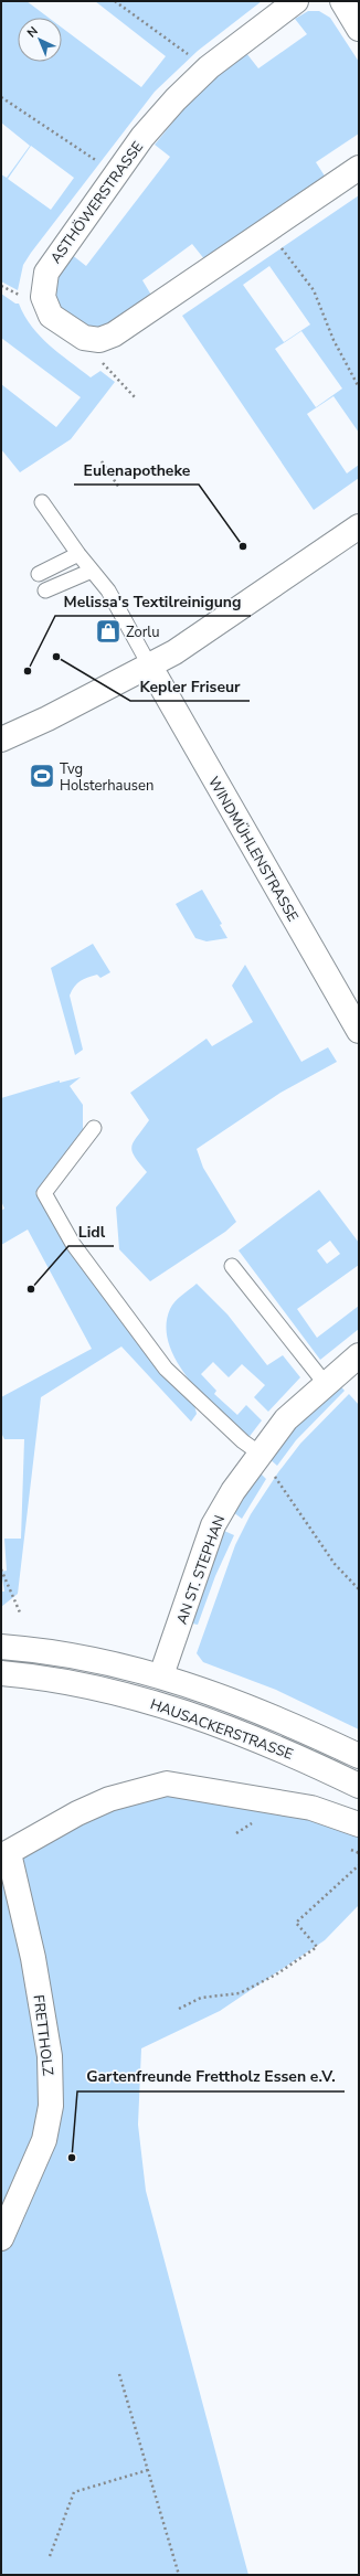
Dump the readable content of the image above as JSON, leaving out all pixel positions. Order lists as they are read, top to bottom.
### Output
{
  "streets": {
    "street": [
      "ASTHÖWERSTRASSE",
      "WINDMÜHLENSTRASSE",
      "AN ST. STEPHAN",
      "HAUSACKERSTRASSE",
      "FRETTHOLZ"
    ]
  },
  "crossings": [
    ["AN ST. STEPHAN", "HAUSACKERSTRASSE"]
  ],
  "places": {
    "other": [
      "Eulenapotheke",
      "Kepler Friseur",
      "Melissa's Textilreinigung",
      "Lidl",
      "Gartenfreunde Frettholz Essen e.V."
    ],
    "shop": ["Zorlu"],
    "sports": ["Tvg Holsterhausen"]
  },
  "north": "top left"
}
